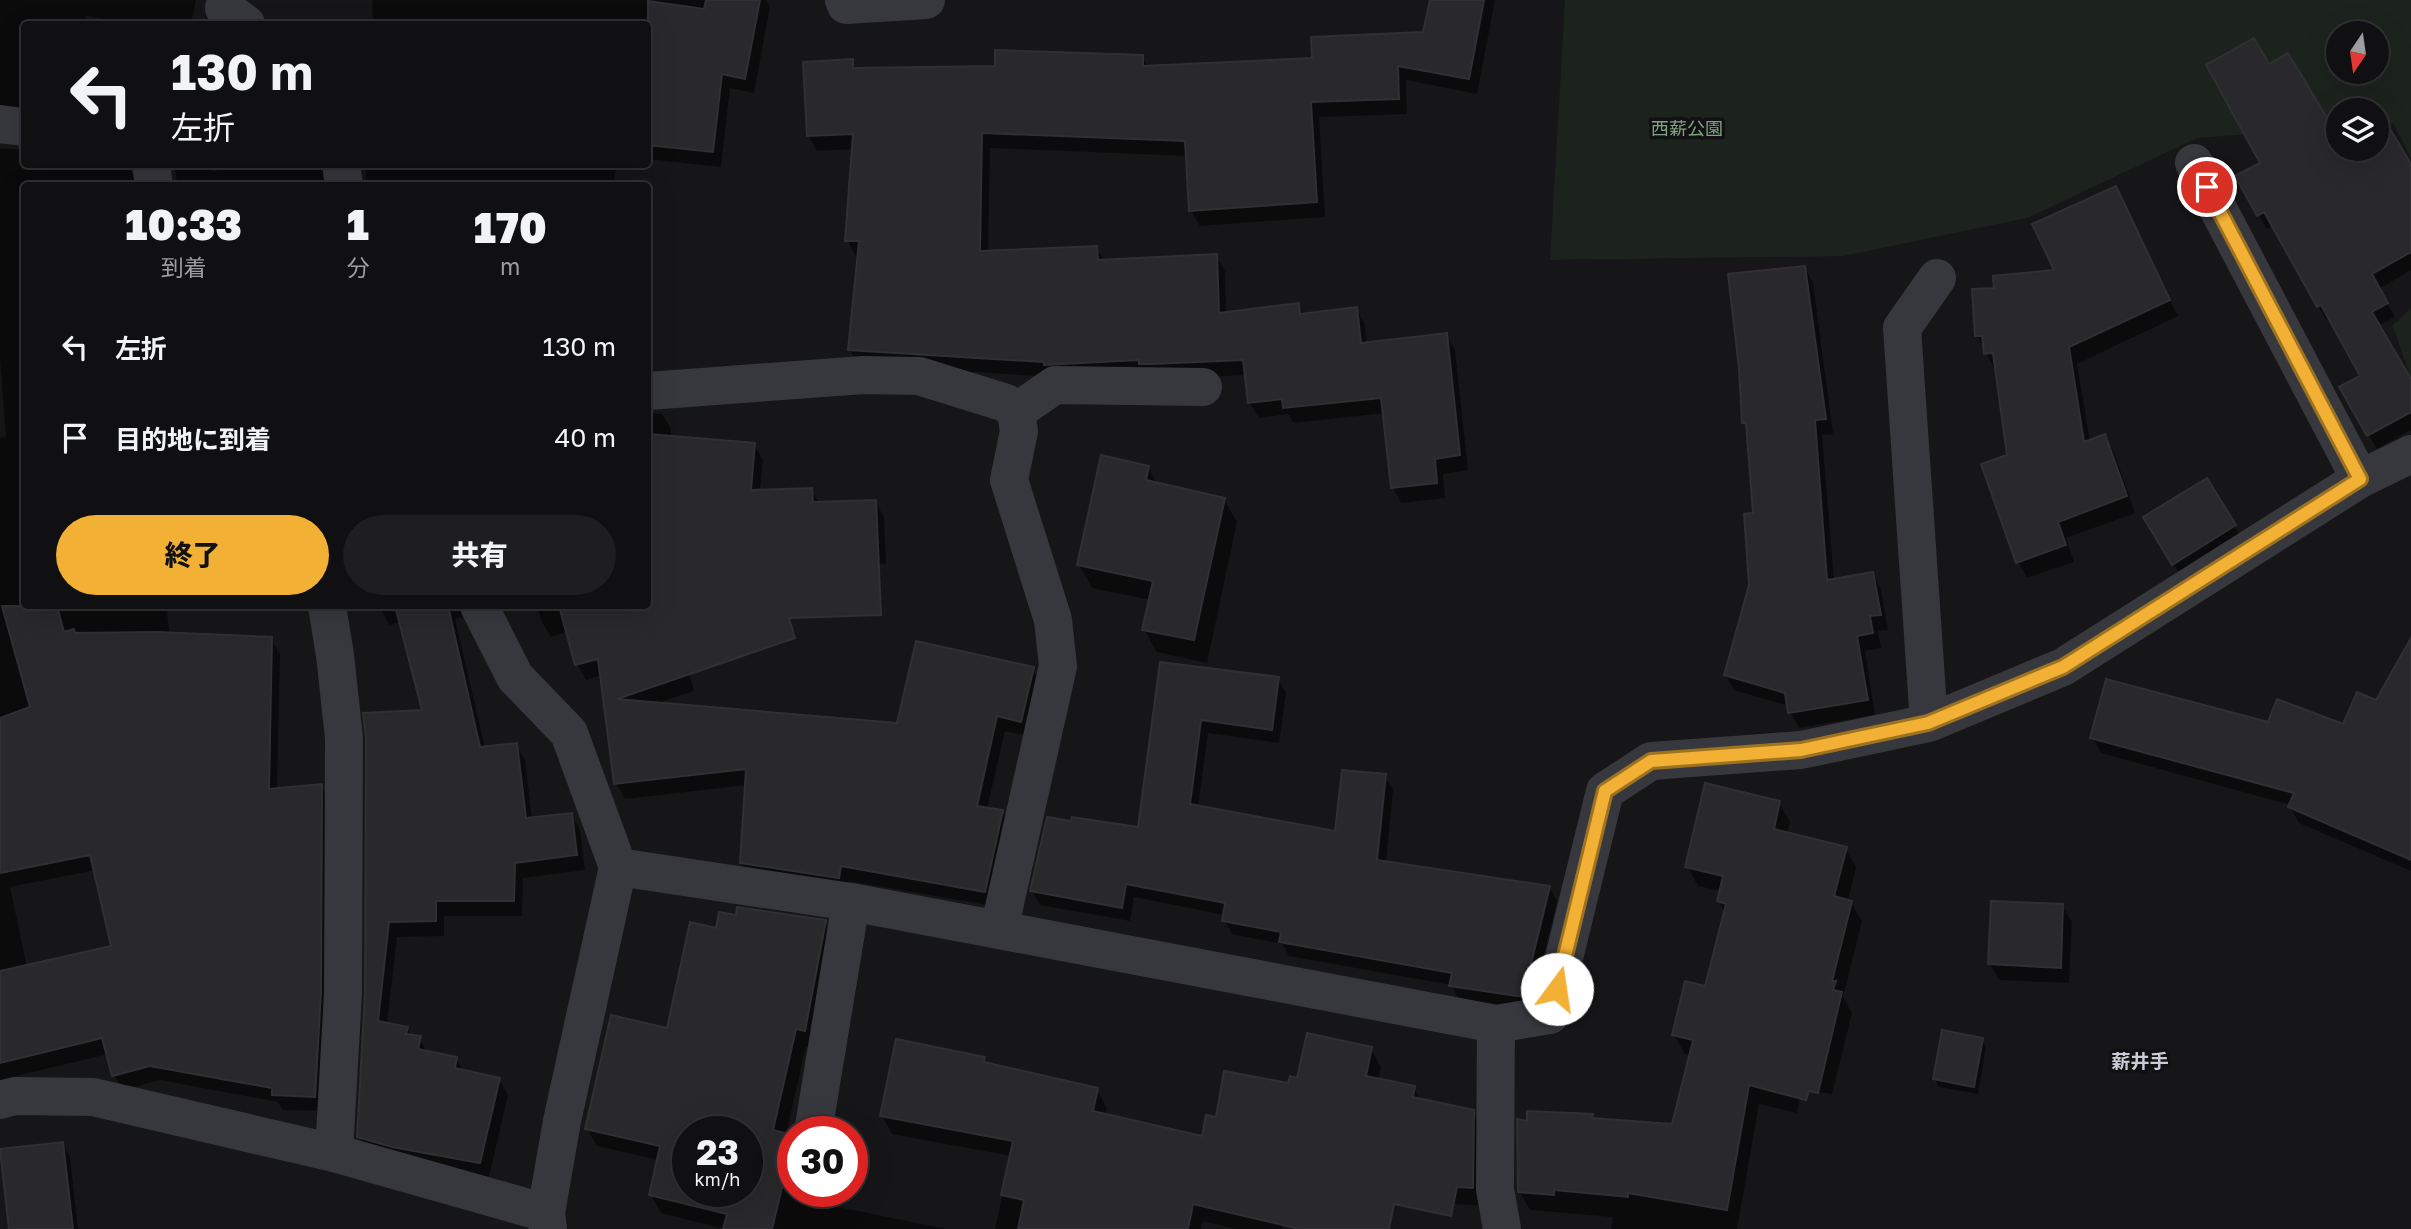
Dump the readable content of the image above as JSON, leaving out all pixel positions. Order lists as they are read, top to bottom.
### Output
{
  "districts": ["薪井手"],
  "parks": ["西薪公園"],
  "north": "bottom",
  "page": {
    "turn": ["130 m", "左折"],
    "eta": [
      "10:33",
      "到着",
      "1",
      "分",
      "170",
      "m"
    ],
    "list": [
      {
        "name": "左折",
        "value": "130 m"
      },
      {
        "name": "目的地に到着",
        "value": "40 m"
      }
    ],
    "buttons": ["終了", "共有"],
    "speed": "23 km/h",
    "limit": "30"
  }
}
